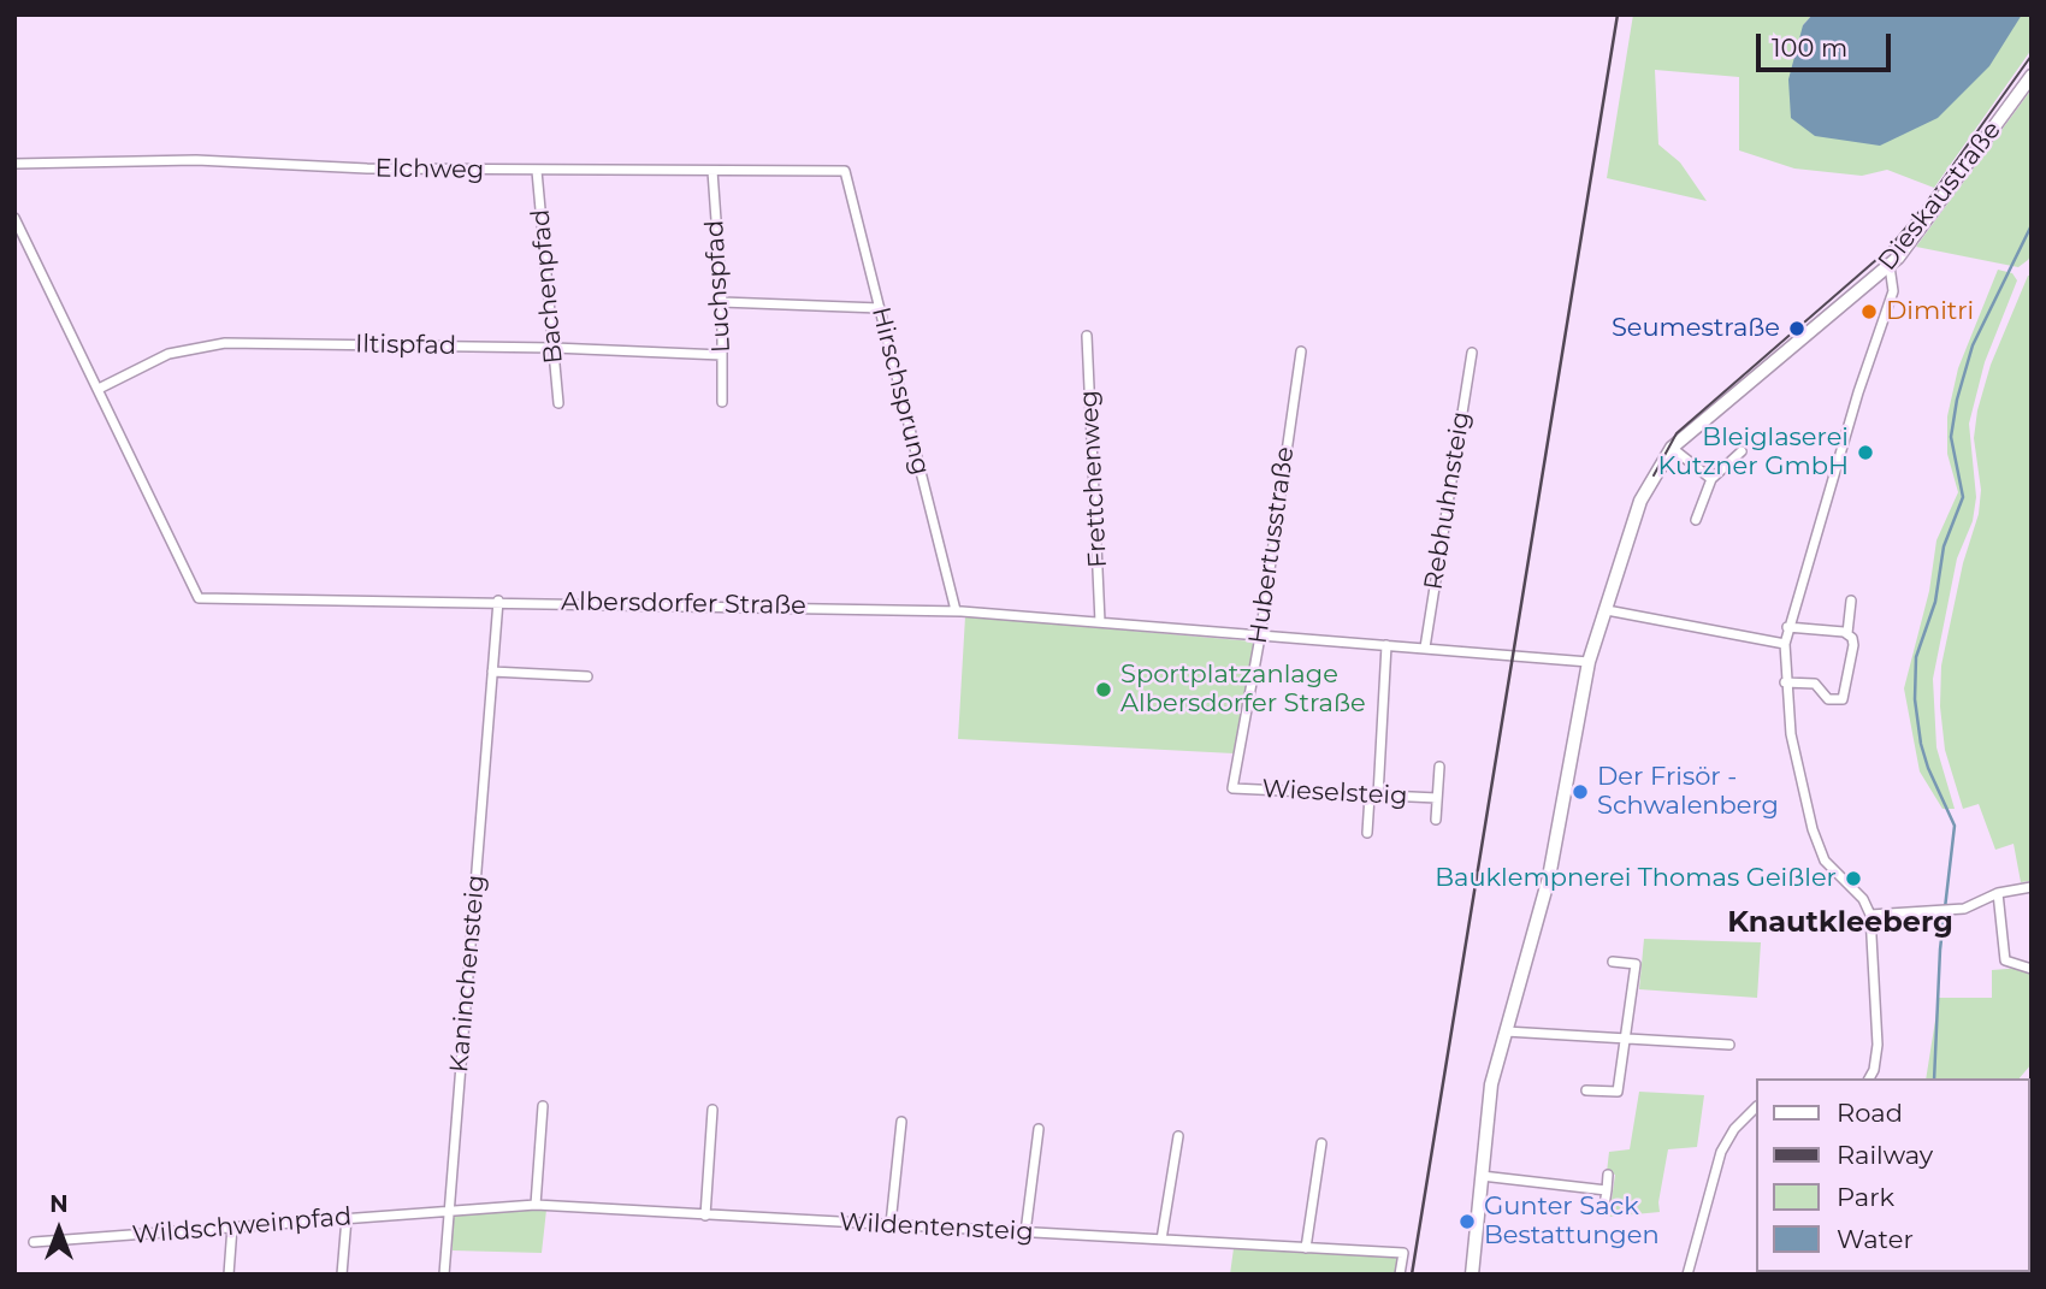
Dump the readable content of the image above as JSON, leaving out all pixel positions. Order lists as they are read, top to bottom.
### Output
{
  "streets": {
    "main road": ["Dieskaustraße"],
    "street": [
      "Elchweg",
      "Bachenpfad",
      "Luchspfad",
      "Iltispfad",
      "Hirschsprung",
      "Frettchenweg",
      "Rebhuhnsteig",
      "Hubertusstraße",
      "Albersdorfer Straße",
      "Wieselsteig",
      "Kaninchensteig",
      "Wildschweinpfad",
      "Wildentensteig"
    ]
  },
  "crossings": [
    ["Elchweg", "Bachenpfad"],
    ["Elchweg", "Luchspfad"],
    ["Elchweg", "Hirschsprung"],
    ["Dieskaustraße", "Albersdorfer Straße"],
    ["Bachenpfad", "Iltispfad"],
    ["Luchspfad", "Iltispfad"],
    ["Iltispfad", "Albersdorfer Straße"],
    ["Hirschsprung", "Albersdorfer Straße"],
    ["Frettchenweg", "Albersdorfer Straße"],
    ["Rebhuhnsteig", "Albersdorfer Straße"],
    ["Hubertusstraße", "Albersdorfer Straße"],
    ["Hubertusstraße", "Wieselsteig"],
    ["Albersdorfer Straße", "Kaninchensteig"],
    ["Kaninchensteig", "Wildschweinpfad"],
    ["Kaninchensteig", "Wildentensteig"],
    ["Wildschweinpfad", "Wildentensteig"]
  ],
  "districts": ["Knautkleeberg"],
  "places": [
    "Dimitri",
    "Seumestraße",
    "Bleiglaserei Kutzner GmbH",
    "Sportplatzanlage Albersdorfer Straße",
    "Der Frisör - Schwalenberg",
    "Bauklempnerei Thomas Geißler",
    "Gunter Sack Bestattungen"
  ],
  "legend": [
    "Road",
    "Railway",
    "Park",
    "Water"
  ],
  "scale_bar": "100 m",
  "north": "top"
}
